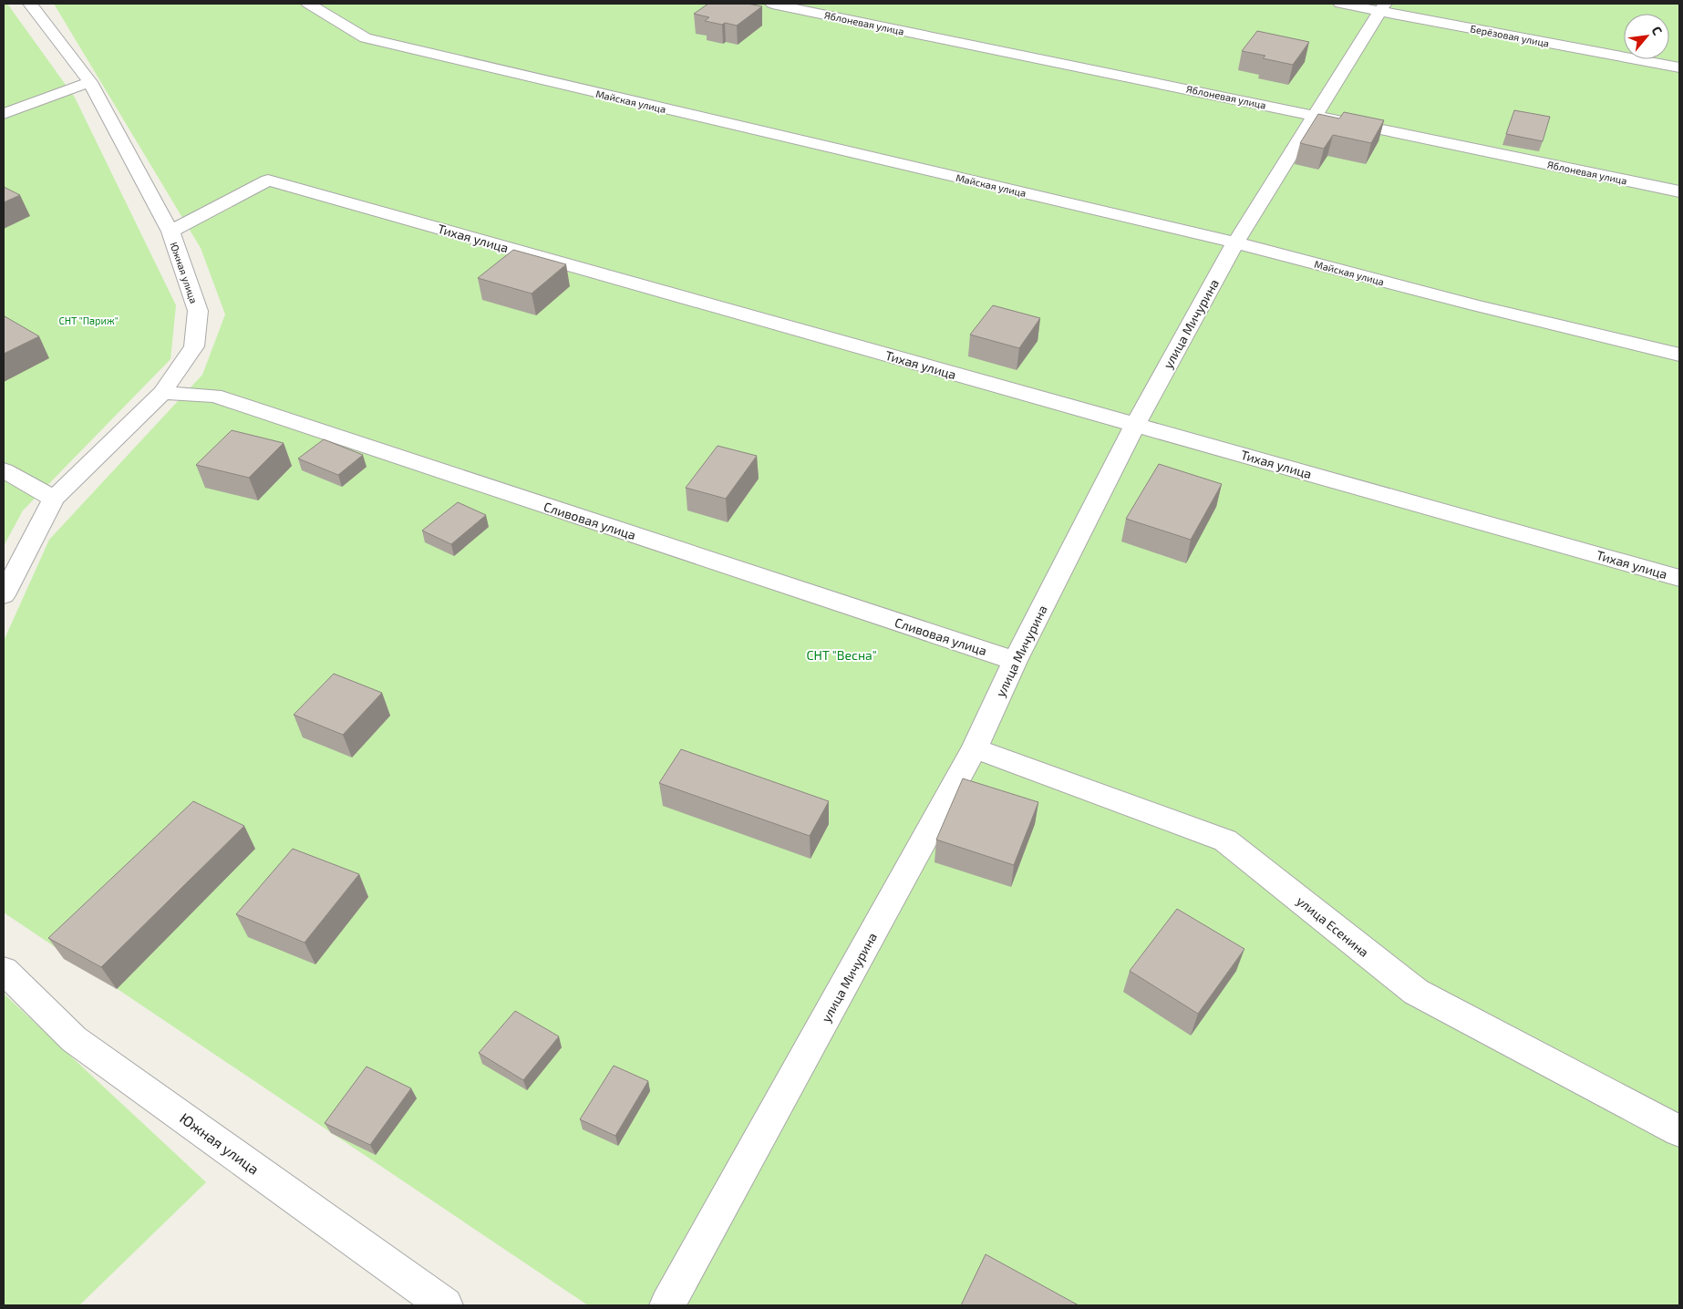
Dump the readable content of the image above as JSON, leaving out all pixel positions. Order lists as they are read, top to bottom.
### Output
{
  "streets": {
    "street": [
      "Яблоневая улица",
      "Берёзовая улица",
      "Майская улица",
      "Тихая улица",
      "Южная улица",
      "улица Мичурина",
      "Сливовая улица",
      "улица Есенина"
    ]
  },
  "crossings": [
    ["Яблоневая улица", "улица Мичурина"],
    ["Берёзовая улица", "улица Мичурина"],
    ["Майская улица", "улица Мичурина"],
    ["Тихая улица", "Южная улица"],
    ["Тихая улица", "улица Мичурина"],
    ["Южная улица", "Сливовая улица"],
    ["улица Мичурина", "Сливовая улица"],
    ["улица Мичурина", "улица Есенина"]
  ],
  "parks": ["СНТ \"Париж\"", "СНТ \"Весна\""],
  "north": "top right"
}
